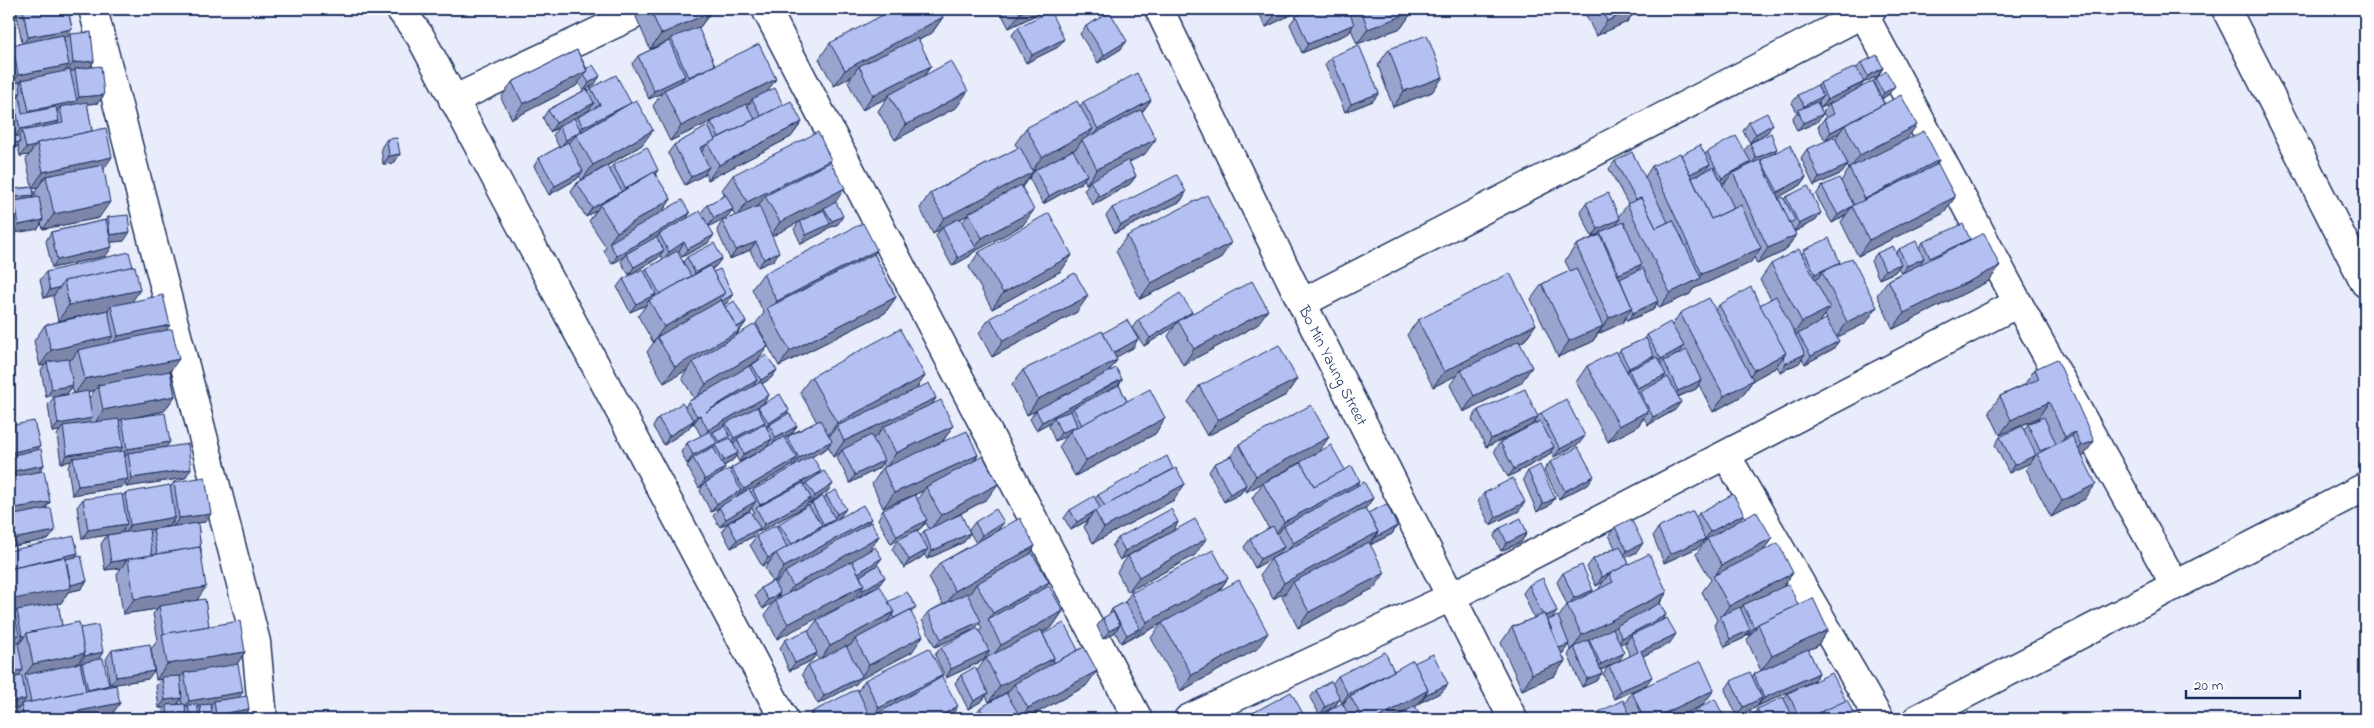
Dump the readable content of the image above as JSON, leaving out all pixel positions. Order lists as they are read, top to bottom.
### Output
{
  "streets": {
    "street": ["Bo Min Yaung Street"]
  },
  "scale_bar": "20 m"
}
